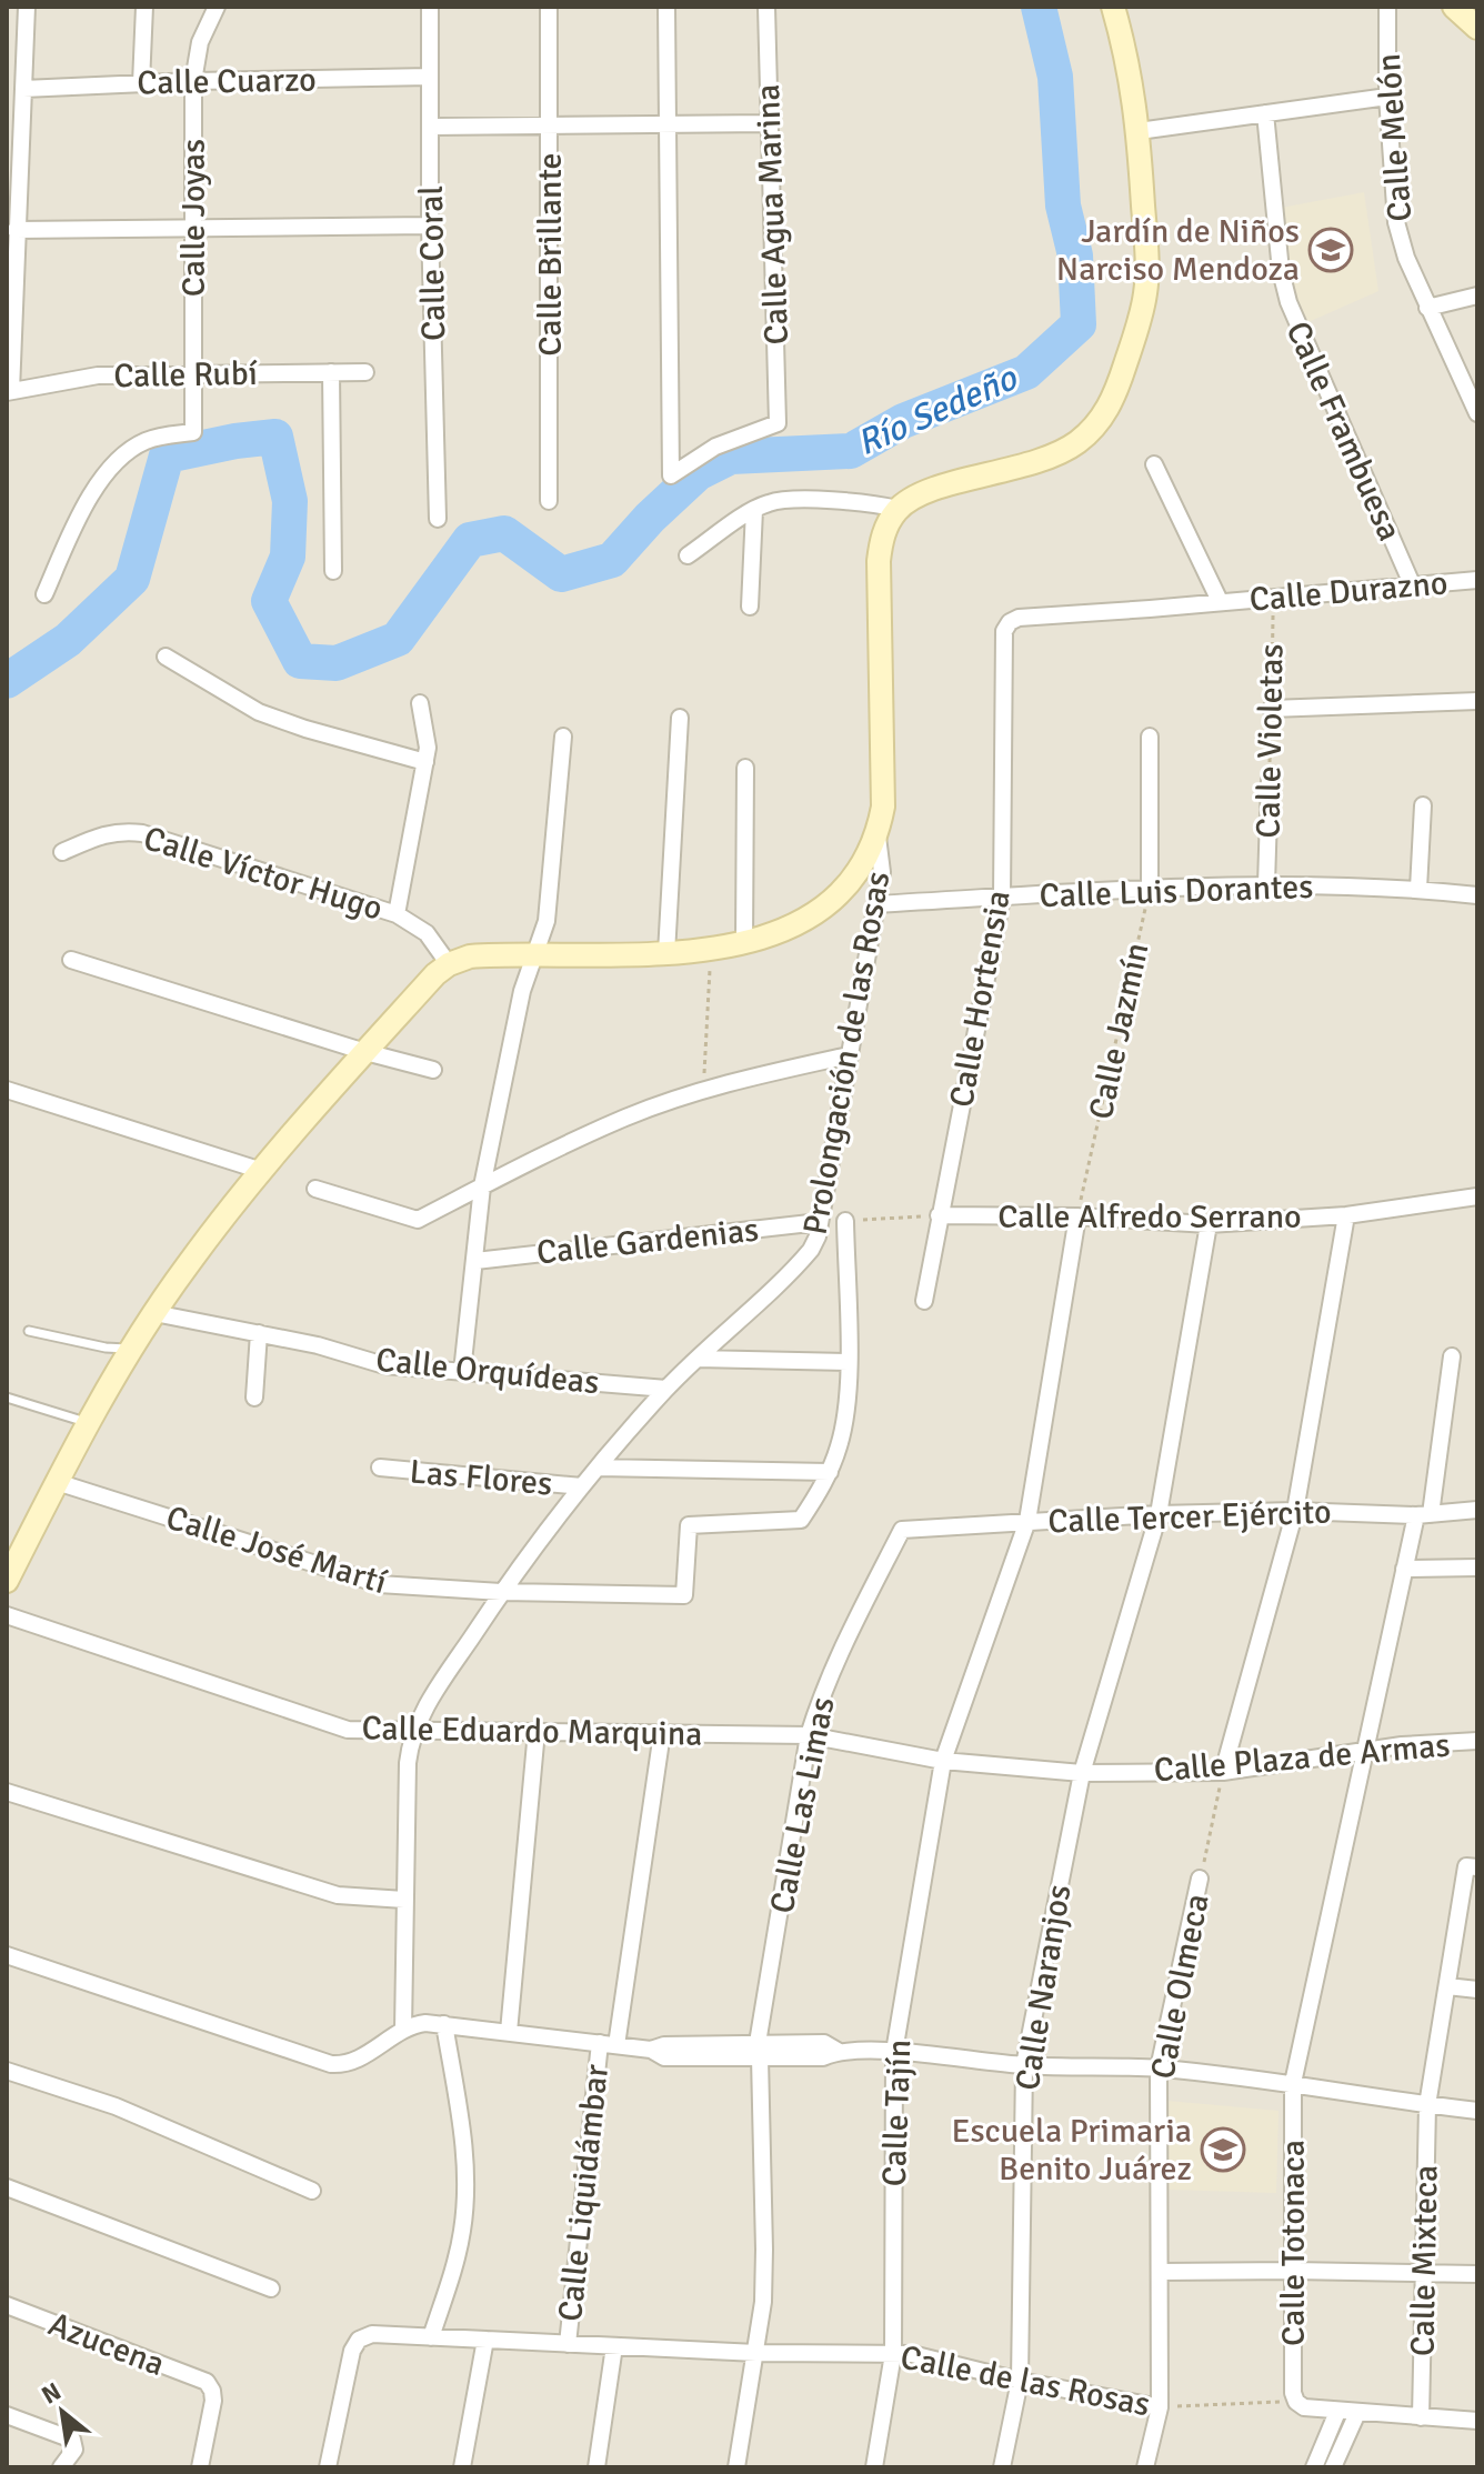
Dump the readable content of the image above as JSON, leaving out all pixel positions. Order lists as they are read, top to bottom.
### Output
{
  "streets": {
    "street": [
      "Calle Cuarzo",
      "Calle Melón",
      "Calle Agua Marina",
      "Calle Joyas",
      "Calle Brillante",
      "Calle Coral",
      "Calle Rubí",
      "Calle Frambuesa",
      "Calle Durazno",
      "Calle Violetas",
      "Calle Víctor Hugo",
      "Calle Luis Dorantes",
      "Calle Hortensia",
      "Prolongación de las Rosas",
      "Calle Alfredo Serrano",
      "Calle Gardenias",
      "Calle Orquídeas",
      "Las Flores",
      "Calle Tercer Ejército",
      "Calle José Martí",
      "Calle Eduardo Marquina",
      "Calle Plaza de Armas",
      "Calle Las Limas",
      "Calle Olmeca",
      "Calle Naranjos",
      "Calle Tajín",
      "Calle Liquidámbar",
      "Calle Totonaca",
      "Calle Mixteca",
      "Azucena",
      "Calle de las Rosas"
    ],
    "path": ["Calle Jazmín"]
  },
  "crossings": [
    ["Calle Cuarzo", "Calle Joyas"],
    ["Calle Cuarzo", "Calle Coral"],
    ["Calle Joyas", "Calle Rubí"],
    ["Calle Frambuesa", "Calle Durazno"],
    ["Calle Durazno", "Calle Violetas"],
    ["Calle Durazno", "Calle Hortensia"],
    ["Calle Violetas", "Calle Luis Dorantes"],
    ["Calle Luis Dorantes", "Calle Hortensia"],
    ["Calle Luis Dorantes", "Calle Jazmín"],
    ["Calle Luis Dorantes", "Prolongación de las Rosas"],
    ["Calle Hortensia", "Calle Alfredo Serrano"],
    ["Calle Jazmín", "Calle Alfredo Serrano"],
    ["Calle Jazmín", "Calle Tajín"],
    ["Prolongación de las Rosas", "Calle Gardenias"],
    ["Prolongación de las Rosas", "Calle Orquídeas"],
    ["Prolongación de las Rosas", "Las Flores"],
    ["Prolongación de las Rosas", "Calle José Martí"],
    ["Prolongación de las Rosas", "Calle Eduardo Marquina"],
    ["Calle Alfredo Serrano", "Calle Naranjos"],
    ["Calle Alfredo Serrano", "Calle Tajín"],
    ["Calle Tercer Ejército", "Calle Las Limas"],
    ["Calle Tercer Ejército", "Calle Naranjos"],
    ["Calle Tercer Ejército", "Calle Tajín"],
    ["Calle Tercer Ejército", "Calle Totonaca"],
    ["Calle Eduardo Marquina", "Calle Plaza de Armas"],
    ["Calle Eduardo Marquina", "Calle Las Limas"],
    ["Calle Eduardo Marquina", "Calle Liquidámbar"],
    ["Calle Plaza de Armas", "Calle Las Limas"],
    ["Calle Plaza de Armas", "Calle Olmeca"],
    ["Calle Plaza de Armas", "Calle Naranjos"],
    ["Calle Plaza de Armas", "Calle Tajín"],
    ["Calle Plaza de Armas", "Calle Totonaca"],
    ["Calle Las Limas", "Calle de las Rosas"],
    ["Calle Olmeca", "Calle de las Rosas"],
    ["Calle Naranjos", "Calle de las Rosas"],
    ["Calle Tajín", "Calle de las Rosas"],
    ["Calle Liquidámbar", "Calle de las Rosas"],
    ["Calle Totonaca", "Calle de las Rosas"]
  ],
  "water": ["Río Sedeño"],
  "places": {
    "school or university": ["Jardín de Niños Narciso Mendoza", "Escuela Primaria Benito Juárez"]
  },
  "north": "top left"
}
